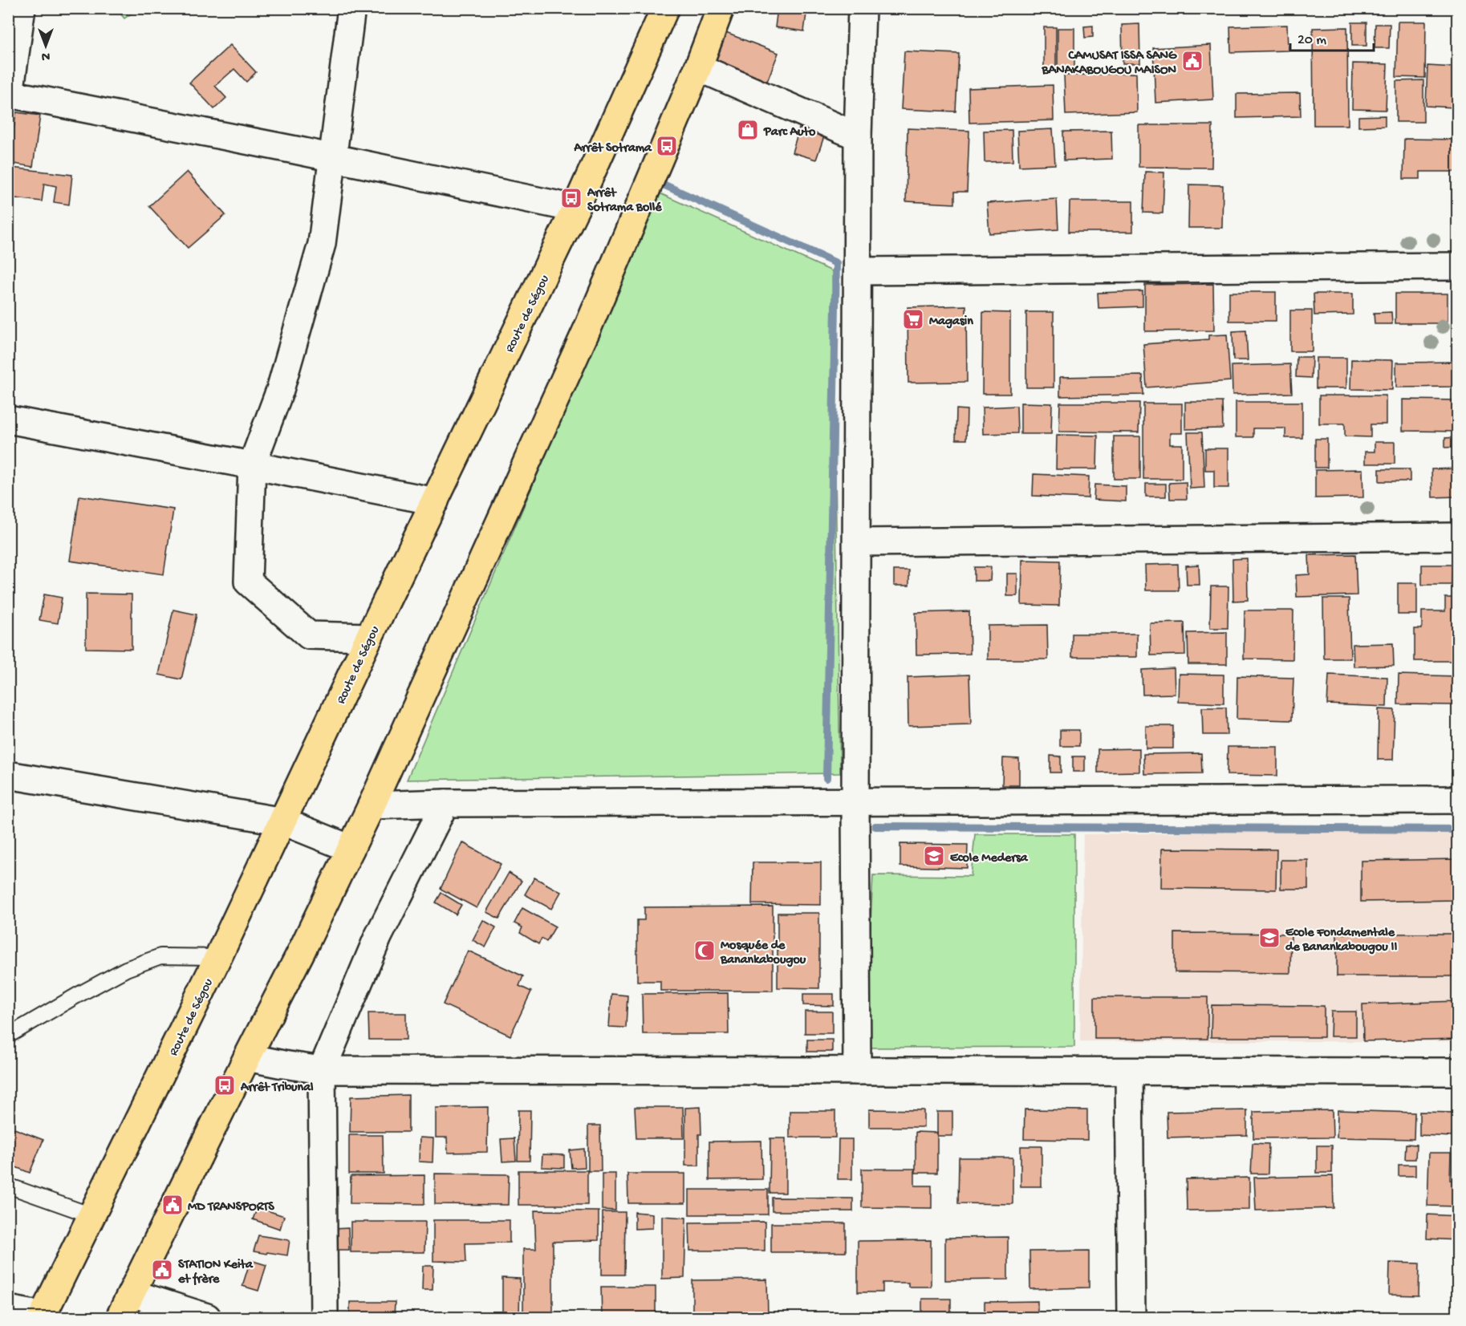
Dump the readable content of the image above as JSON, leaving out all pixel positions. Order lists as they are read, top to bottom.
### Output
{
  "streets": {
    "highway": ["Route de Ségou"]
  },
  "places": {
    "public building": ["CAMUSAT ISSA SANG BANAKABOUGOU MAISON", "MD TRANSPORTS", "STATION Keita et frère"],
    "shop": ["Parc Auto"],
    "bus stop": ["Arrêt Sotrama", "Arrêt Sotrama Bollé", "Arrêt Tribunal"],
    "supermarket": ["Magasin"],
    "school or university": ["Ecole Medersa", "Ecole Fondamentale de Banankabougou II"],
    "mosque": ["Mosquée de Banankabougou"]
  },
  "scale_bar": "20 m",
  "north": "bottom"
}
